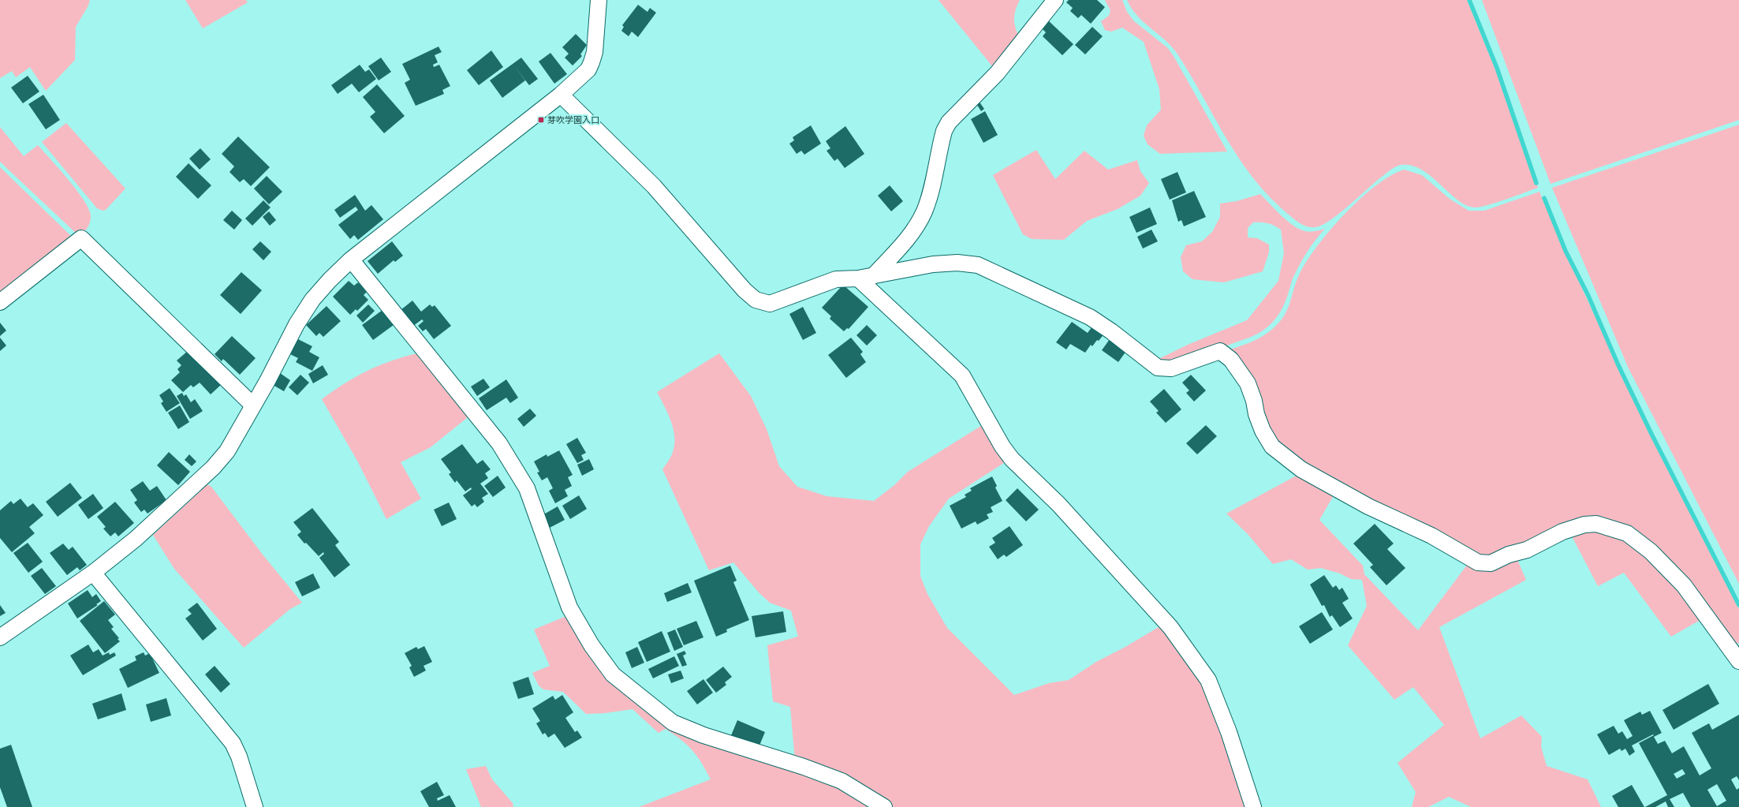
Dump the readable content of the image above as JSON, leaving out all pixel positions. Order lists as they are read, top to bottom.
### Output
{
  "places": {
    "transit": ["芽吹学園入口"]
  }
}
